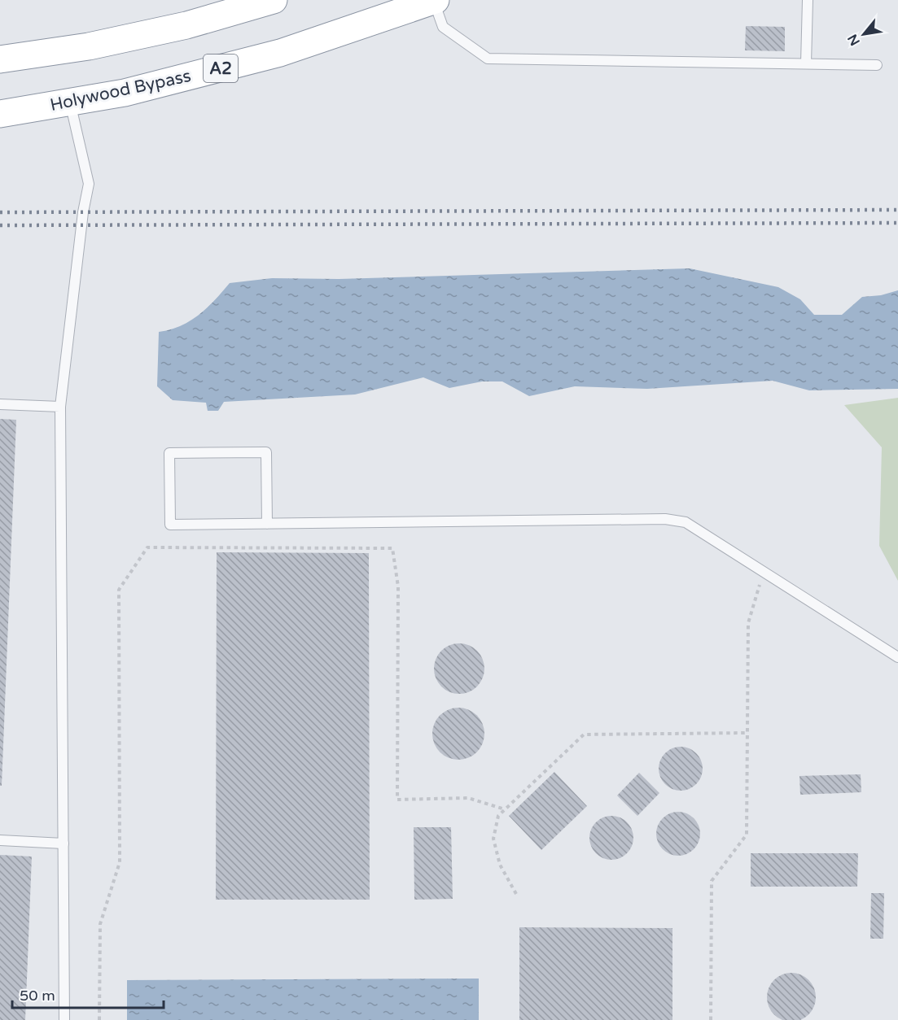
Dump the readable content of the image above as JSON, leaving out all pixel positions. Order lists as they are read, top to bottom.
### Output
{
  "streets": {
    "highway": ["A2", "Holywood Bypass"]
  },
  "scale_bar": "50 m",
  "north": "bottom left"
}
